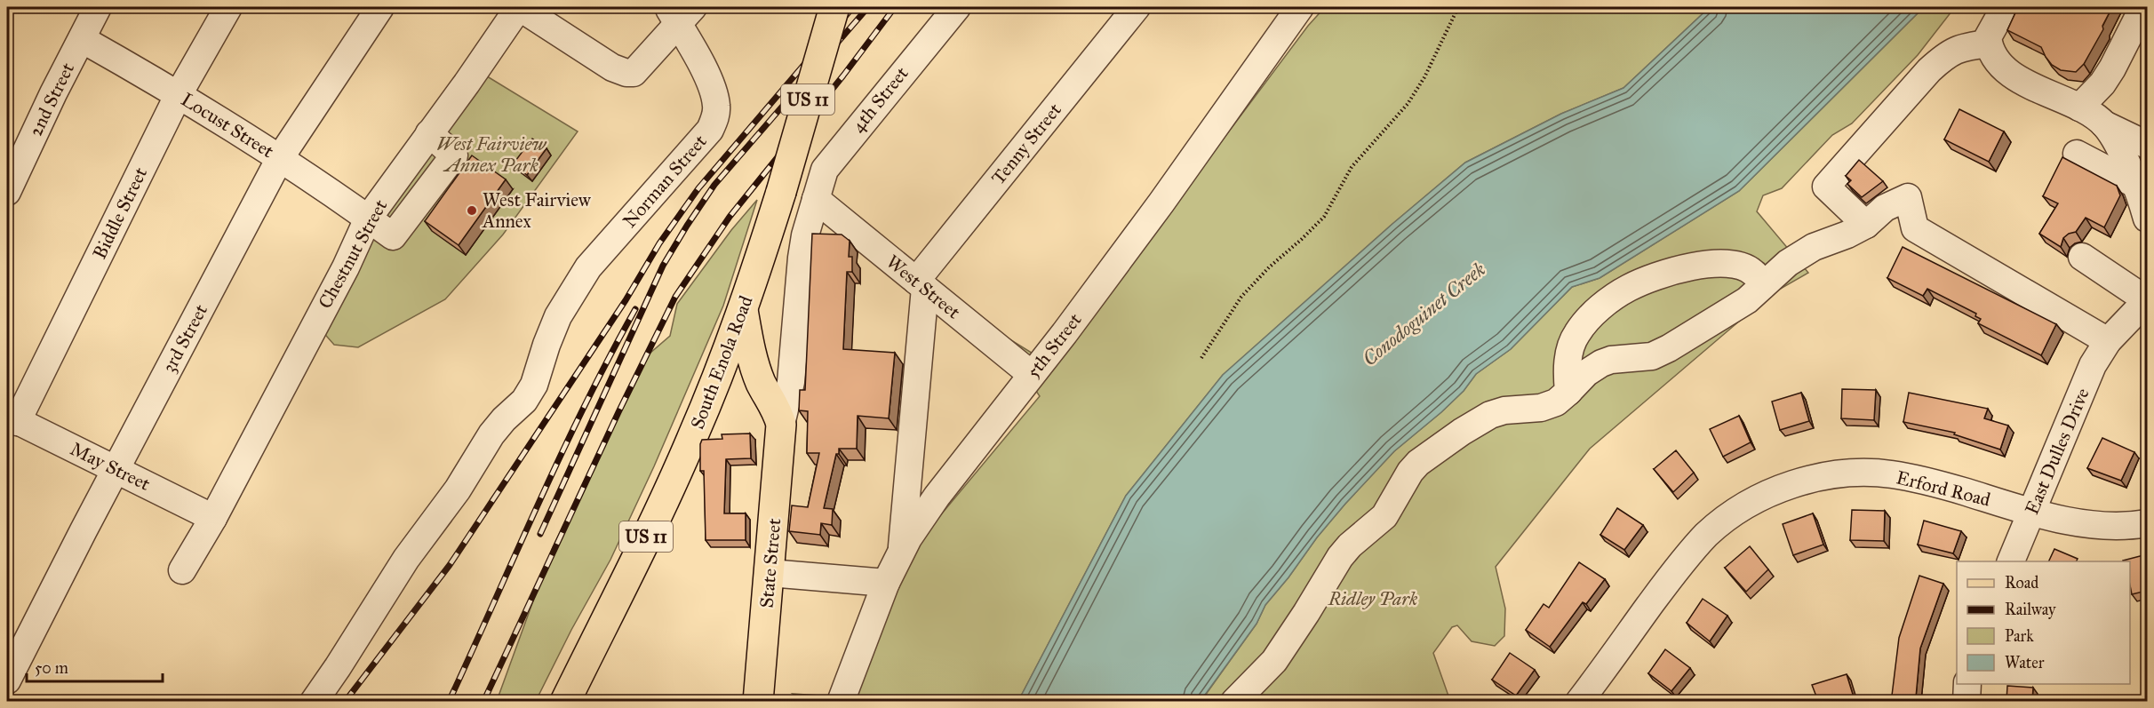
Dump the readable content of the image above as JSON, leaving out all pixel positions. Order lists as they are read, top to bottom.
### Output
{
  "streets": {
    "main road": ["US 11", "South Enola Road", "State Street"],
    "street": [
      "2nd Street",
      "4th Street",
      "Locust Street",
      "Tenny Street",
      "Norman Street",
      "Biddle Street",
      "Chestnut Street",
      "West Street",
      "3rd Street",
      "5th Street",
      "East Dulles Drive",
      "May Street",
      "Erford Road"
    ]
  },
  "crossings": [
    ["2nd Street", "Locust Street"],
    ["4th Street", "West Street"],
    ["4th Street", "State Street"],
    ["Locust Street", "Biddle Street"],
    ["Locust Street", "Chestnut Street"],
    ["Locust Street", "3rd Street"],
    ["Tenny Street", "West Street"],
    ["Biddle Street", "May Street"],
    ["Chestnut Street", "May Street"],
    ["West Street", "5th Street"],
    ["West Street", "State Street"],
    ["3rd Street", "May Street"],
    ["East Dulles Drive", "Erford Road"]
  ],
  "water": ["Conodoguinet Creek"],
  "parks": ["West Fairview Annex Park", "Ridley Park"],
  "places": ["West Fairview Annex"],
  "legend": [
    "Road",
    "Railway",
    "Park",
    "Water"
  ],
  "scale_bar": "50 m"
}
